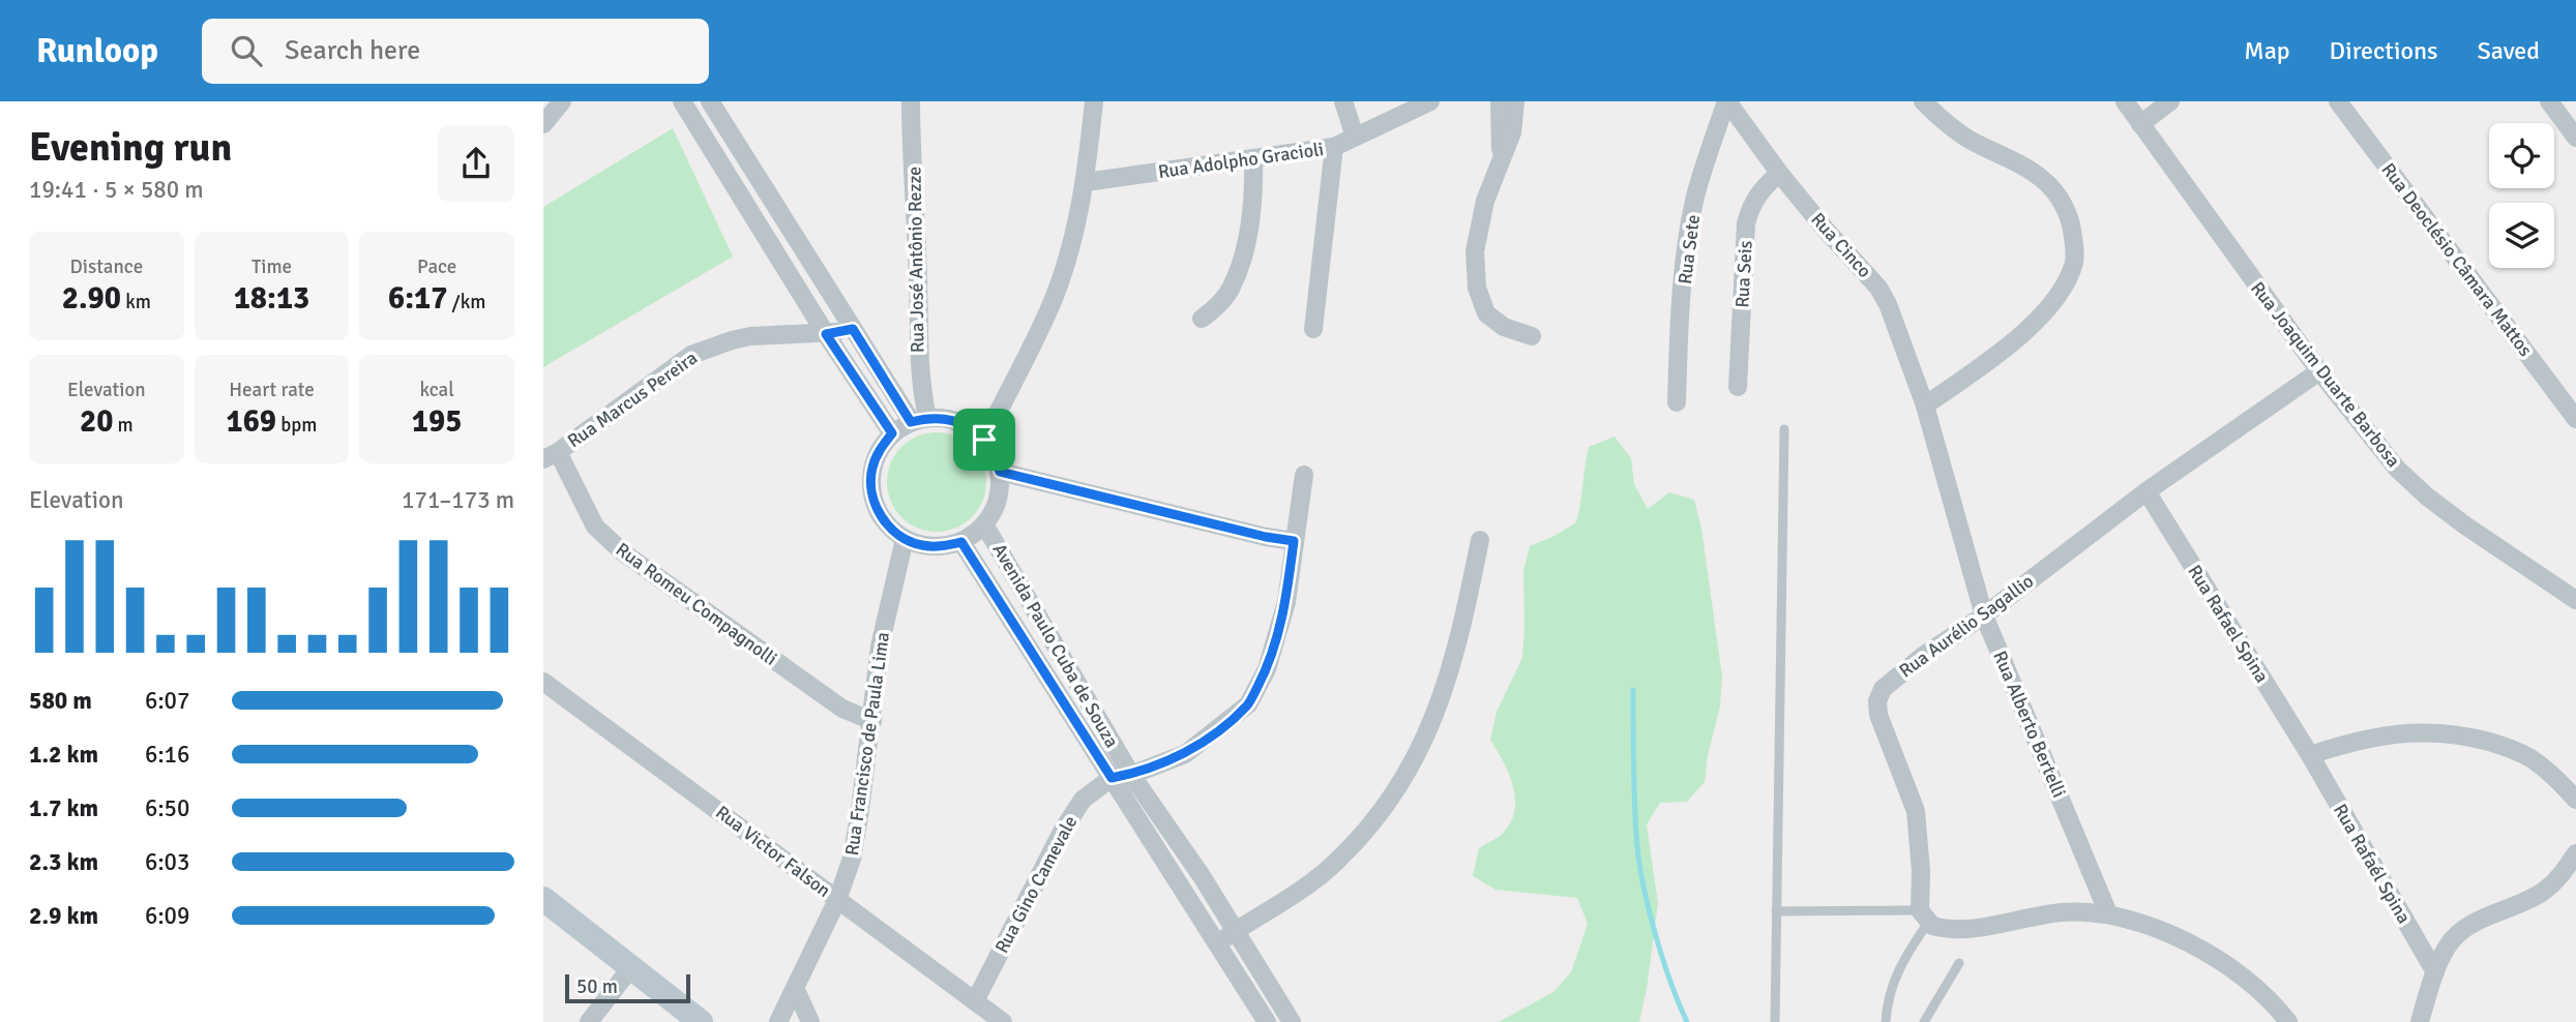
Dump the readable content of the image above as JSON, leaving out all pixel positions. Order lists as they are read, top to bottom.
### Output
{
  "streets": {
    "street": [
      "Rua Adolpho Gracioli",
      "Rua Cinco",
      "Rua Sete",
      "Rua José Antônio Rezze",
      "Rua Deoclésio Câmara Mattos",
      "Rua Seis",
      "Rua Joaquim Duarte Barbosa",
      "Rua Marcus Pereira",
      "Rua Romeu Compagnolli",
      "Rua Rafael Spina",
      "Rua Aurélio Sagallio",
      "Avenida Paulo Cuba de Souza",
      "Rua Alberto Bertelli",
      "Rua Francisco de Paula Lima",
      "Rua Victor Falson",
      "Rua Rafaél Spina",
      "Rua Gino Camevale"
    ]
  },
  "crossings": [
    ["Rua Cinco", "Rua Sete"],
    ["Rua Cinco", "Rua Seis"],
    ["Rua Cinco", "Rua Alberto Bertelli"],
    ["Rua José Antônio Rezze", "Avenida Paulo Cuba de Souza"],
    ["Rua José Antônio Rezze", "Rua Francisco de Paula Lima"],
    ["Rua Joaquim Duarte Barbosa", "Rua Aurélio Sagallio"],
    ["Rua Marcus Pereira", "Rua Romeu Compagnolli"],
    ["Rua Romeu Compagnolli", "Rua Francisco de Paula Lima"],
    ["Rua Rafael Spina", "Rua Aurélio Sagallio"],
    ["Rua Rafael Spina", "Rua Rafaél Spina"],
    ["Rua Aurélio Sagallio", "Rua Alberto Bertelli"],
    ["Avenida Paulo Cuba de Souza", "Rua Francisco de Paula Lima"],
    ["Avenida Paulo Cuba de Souza", "Rua Gino Camevale"],
    ["Rua Francisco de Paula Lima", "Rua Victor Falson"],
    ["Rua Victor Falson", "Rua Gino Camevale"]
  ],
  "scale_bar": "50 m",
  "page": {
    "header": "Runloop",
    "search": "Search here",
    "nav": ["Map", "Directions", "Saved"],
    "heading": ["Evening run", "19:41 · 5 × 580 m"],
    "stats": [
      ["Distance", "2.90 km"],
      ["Time", "18:13"],
      ["Pace", "6:17 /km"],
      ["Elevation", "20 m"],
      ["Heart rate", "169 bpm"],
      ["kcal", "195"]
    ],
    "chart": ["Elevation", "171–173 m"],
    "list": [
      {
        "name": "580 m",
        "note": "6:07"
      },
      {
        "name": "1.2 km",
        "note": "6:16"
      },
      {
        "name": "1.7 km",
        "note": "6:50"
      },
      {
        "name": "2.3 km",
        "note": "6:03"
      },
      {
        "name": "2.9 km",
        "note": "6:09"
      }
    ],
    "scale": "50 m"
  }
}
